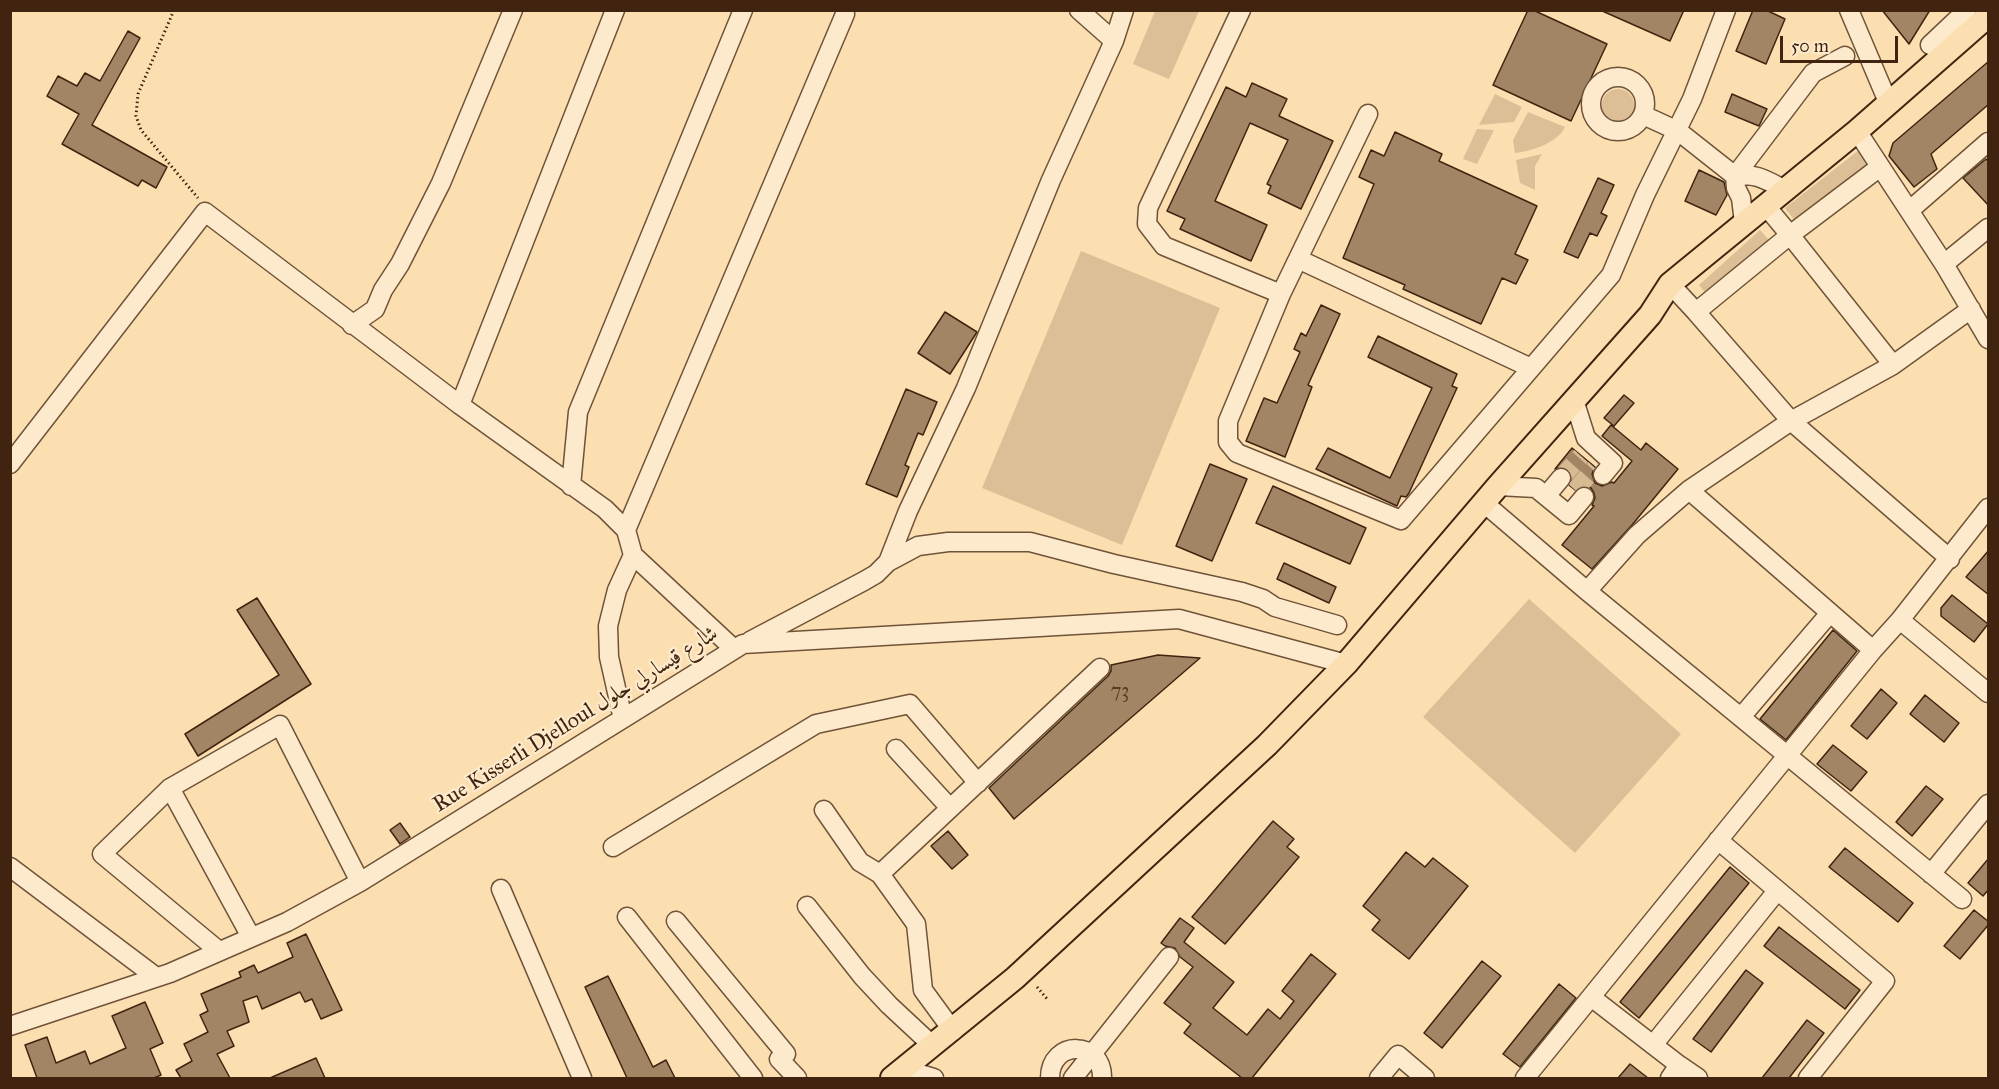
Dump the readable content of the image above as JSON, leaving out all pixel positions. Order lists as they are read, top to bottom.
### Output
{
  "streets": {
    "street": ["Rue Kisserli Djelloul شارع قيسارلي جلول"]
  },
  "house_numbers": ["73"],
  "scale_bar": "50 m"
}
